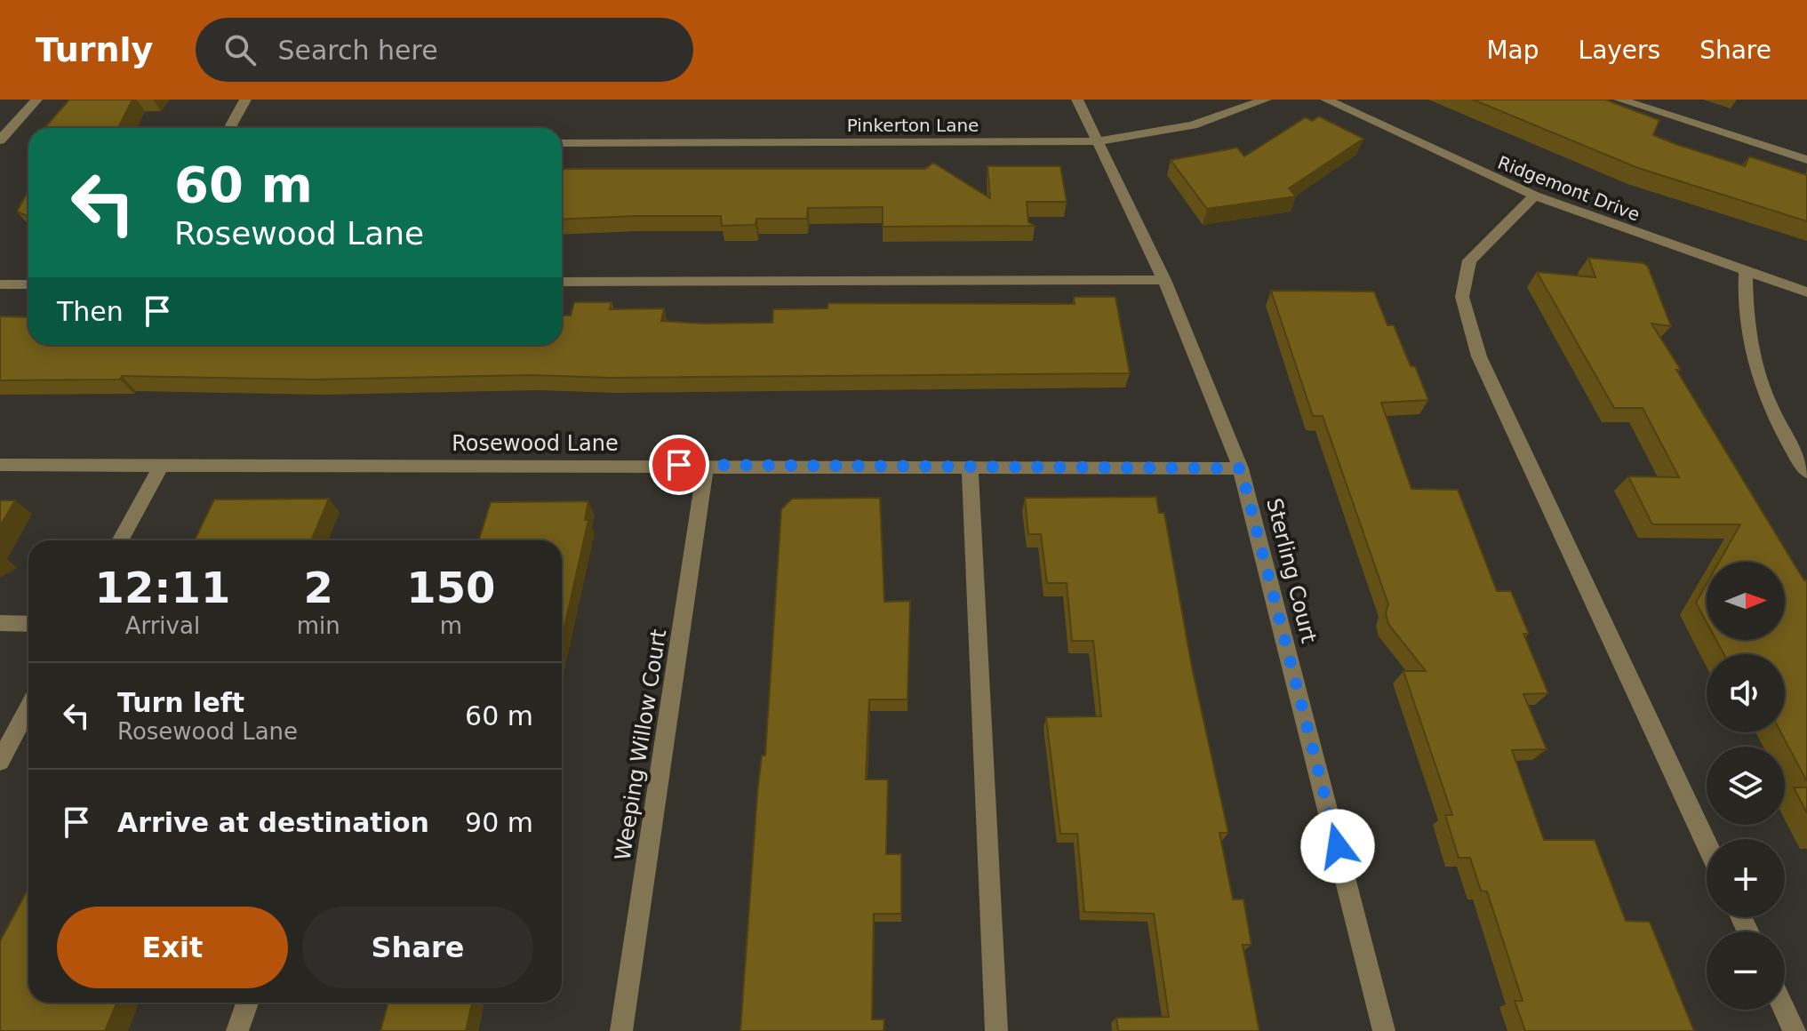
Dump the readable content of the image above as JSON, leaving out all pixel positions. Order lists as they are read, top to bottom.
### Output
{
  "streets": {
    "street": [
      "Pinkerton Lane",
      "Ridgemont Drive",
      "Rosewood Lane",
      "Sterling Court",
      "Weeping Willow Court"
    ]
  },
  "crossings": [
    ["Pinkerton Lane", "Sterling Court"],
    ["Rosewood Lane", "Sterling Court"],
    ["Rosewood Lane", "Weeping Willow Court"]
  ],
  "north": "right",
  "page": {
    "header": "Turnly",
    "search": "Search here",
    "nav": ["Map", "Layers", "Share"],
    "turn": ["60 m", "Rosewood Lane"],
    "then": "Then",
    "eta": [
      "12:11",
      "Arrival",
      "2",
      "min",
      "150",
      "m"
    ],
    "map_buttons": ["+", "−"],
    "list": [
      {
        "name": "Turn left",
        "note": "Rosewood Lane",
        "value": "60 m"
      },
      {
        "name": "Arrive at destination",
        "value": "90 m"
      }
    ],
    "buttons": ["Exit", "Share"]
  }
}
